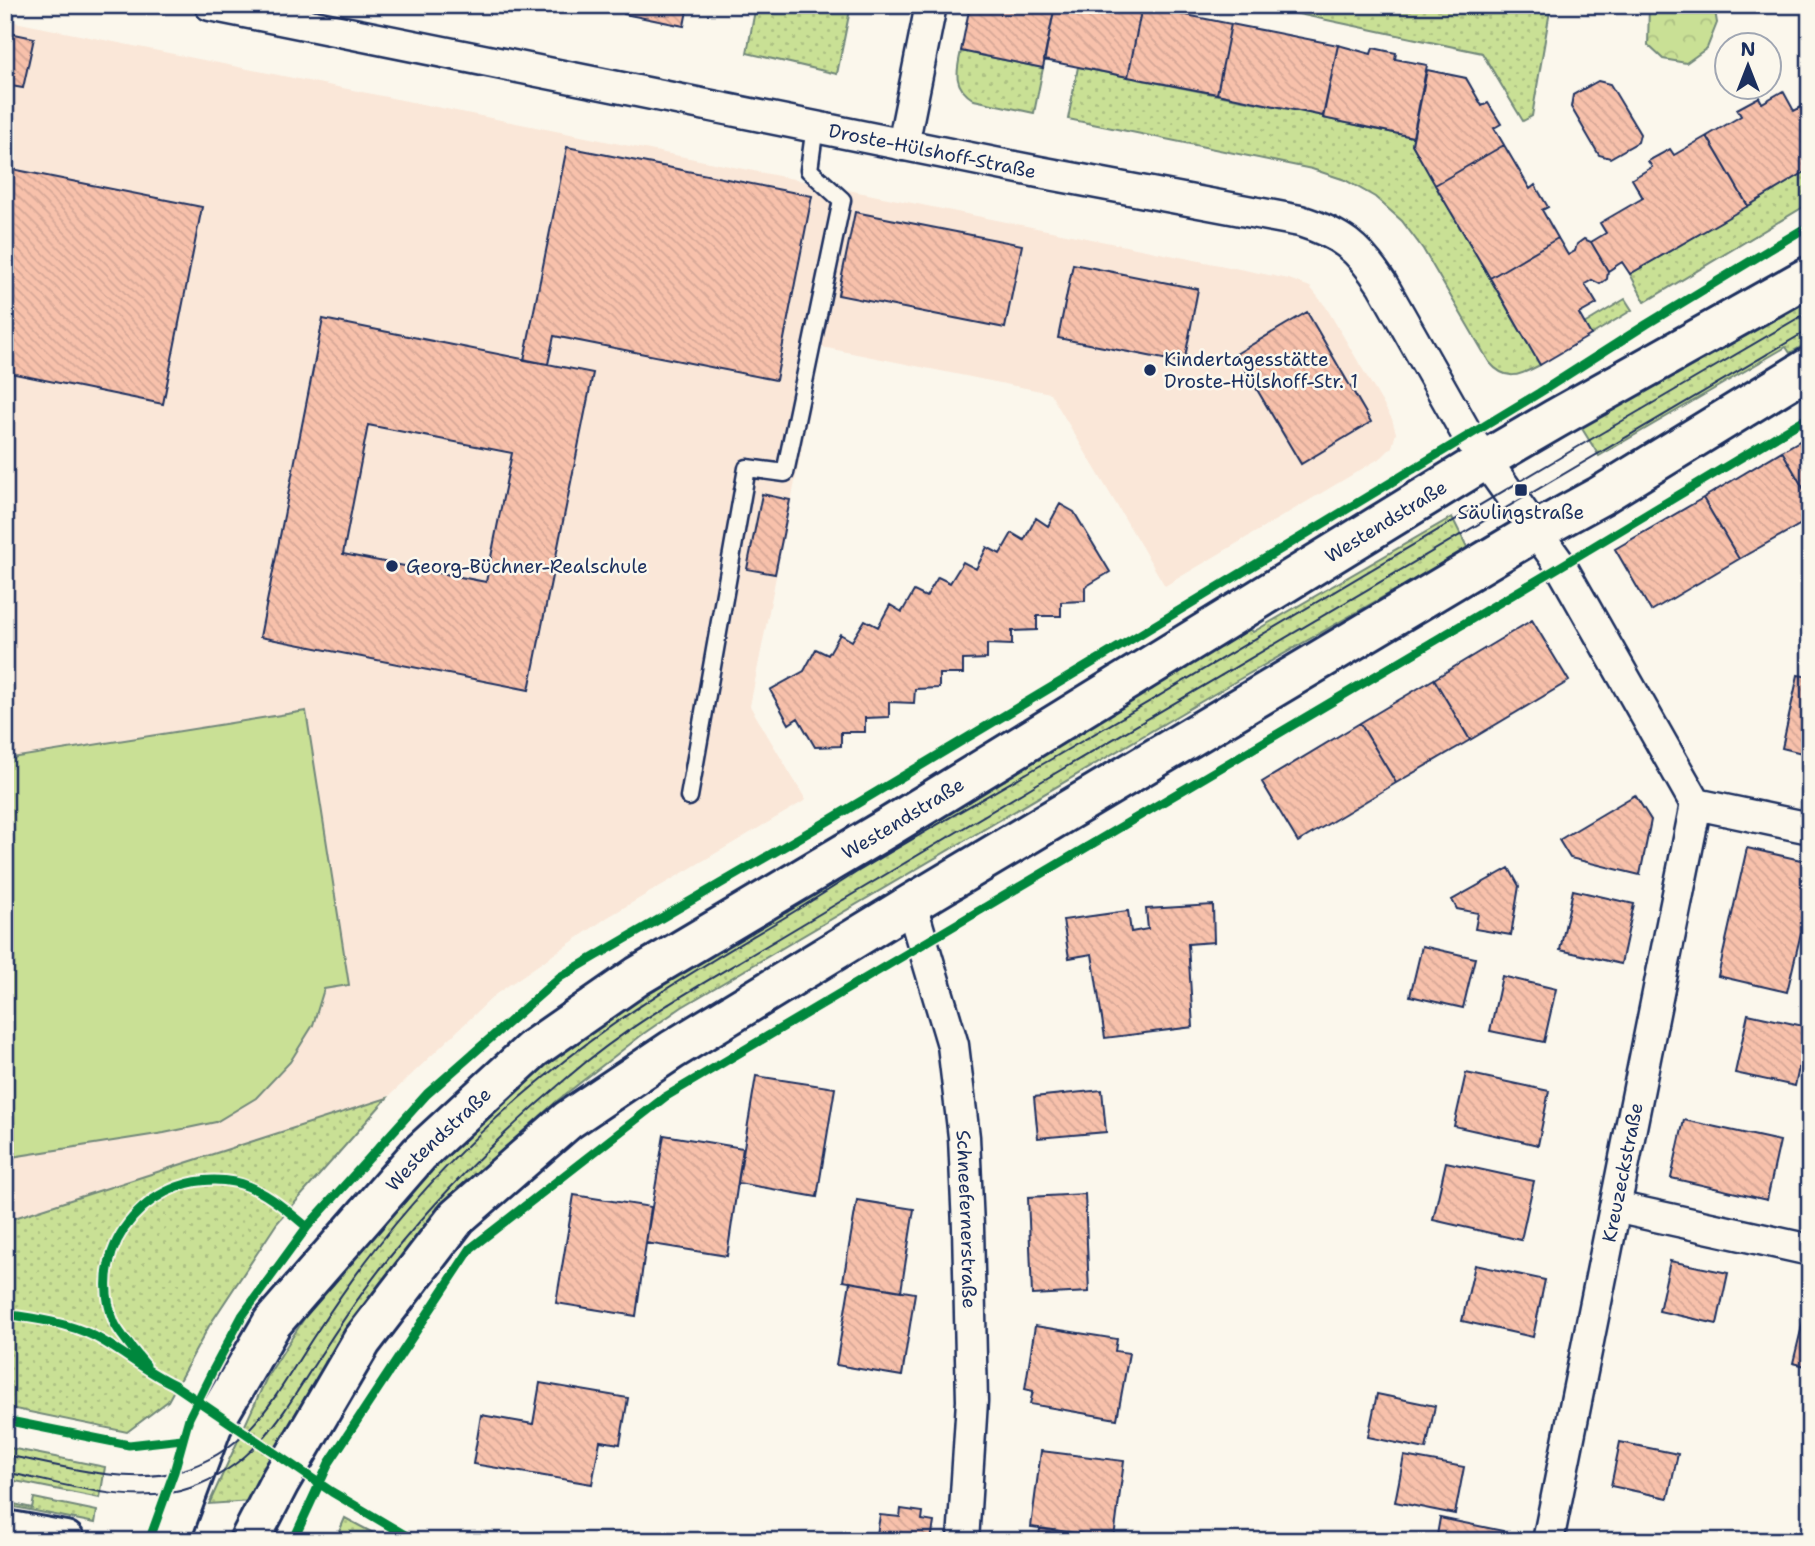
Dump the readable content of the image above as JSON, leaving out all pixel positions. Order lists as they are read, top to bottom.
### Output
{
  "streets": {
    "main road": ["Westendstraße"],
    "street": ["Droste-Hülshoff-Straße", "Kreuzeckstraße", "Schneefernerstraße"]
  },
  "crossings": [
    ["Droste-Hülshoff-Straße", "Westendstraße"]
  ],
  "places": {
    "other": ["Kindertagesstätte Droste-Hülshoff-Str. 1", "Georg-Büchner-Realschule"],
    "transit": ["Säulingstraße"]
  },
  "north": "top"
}
